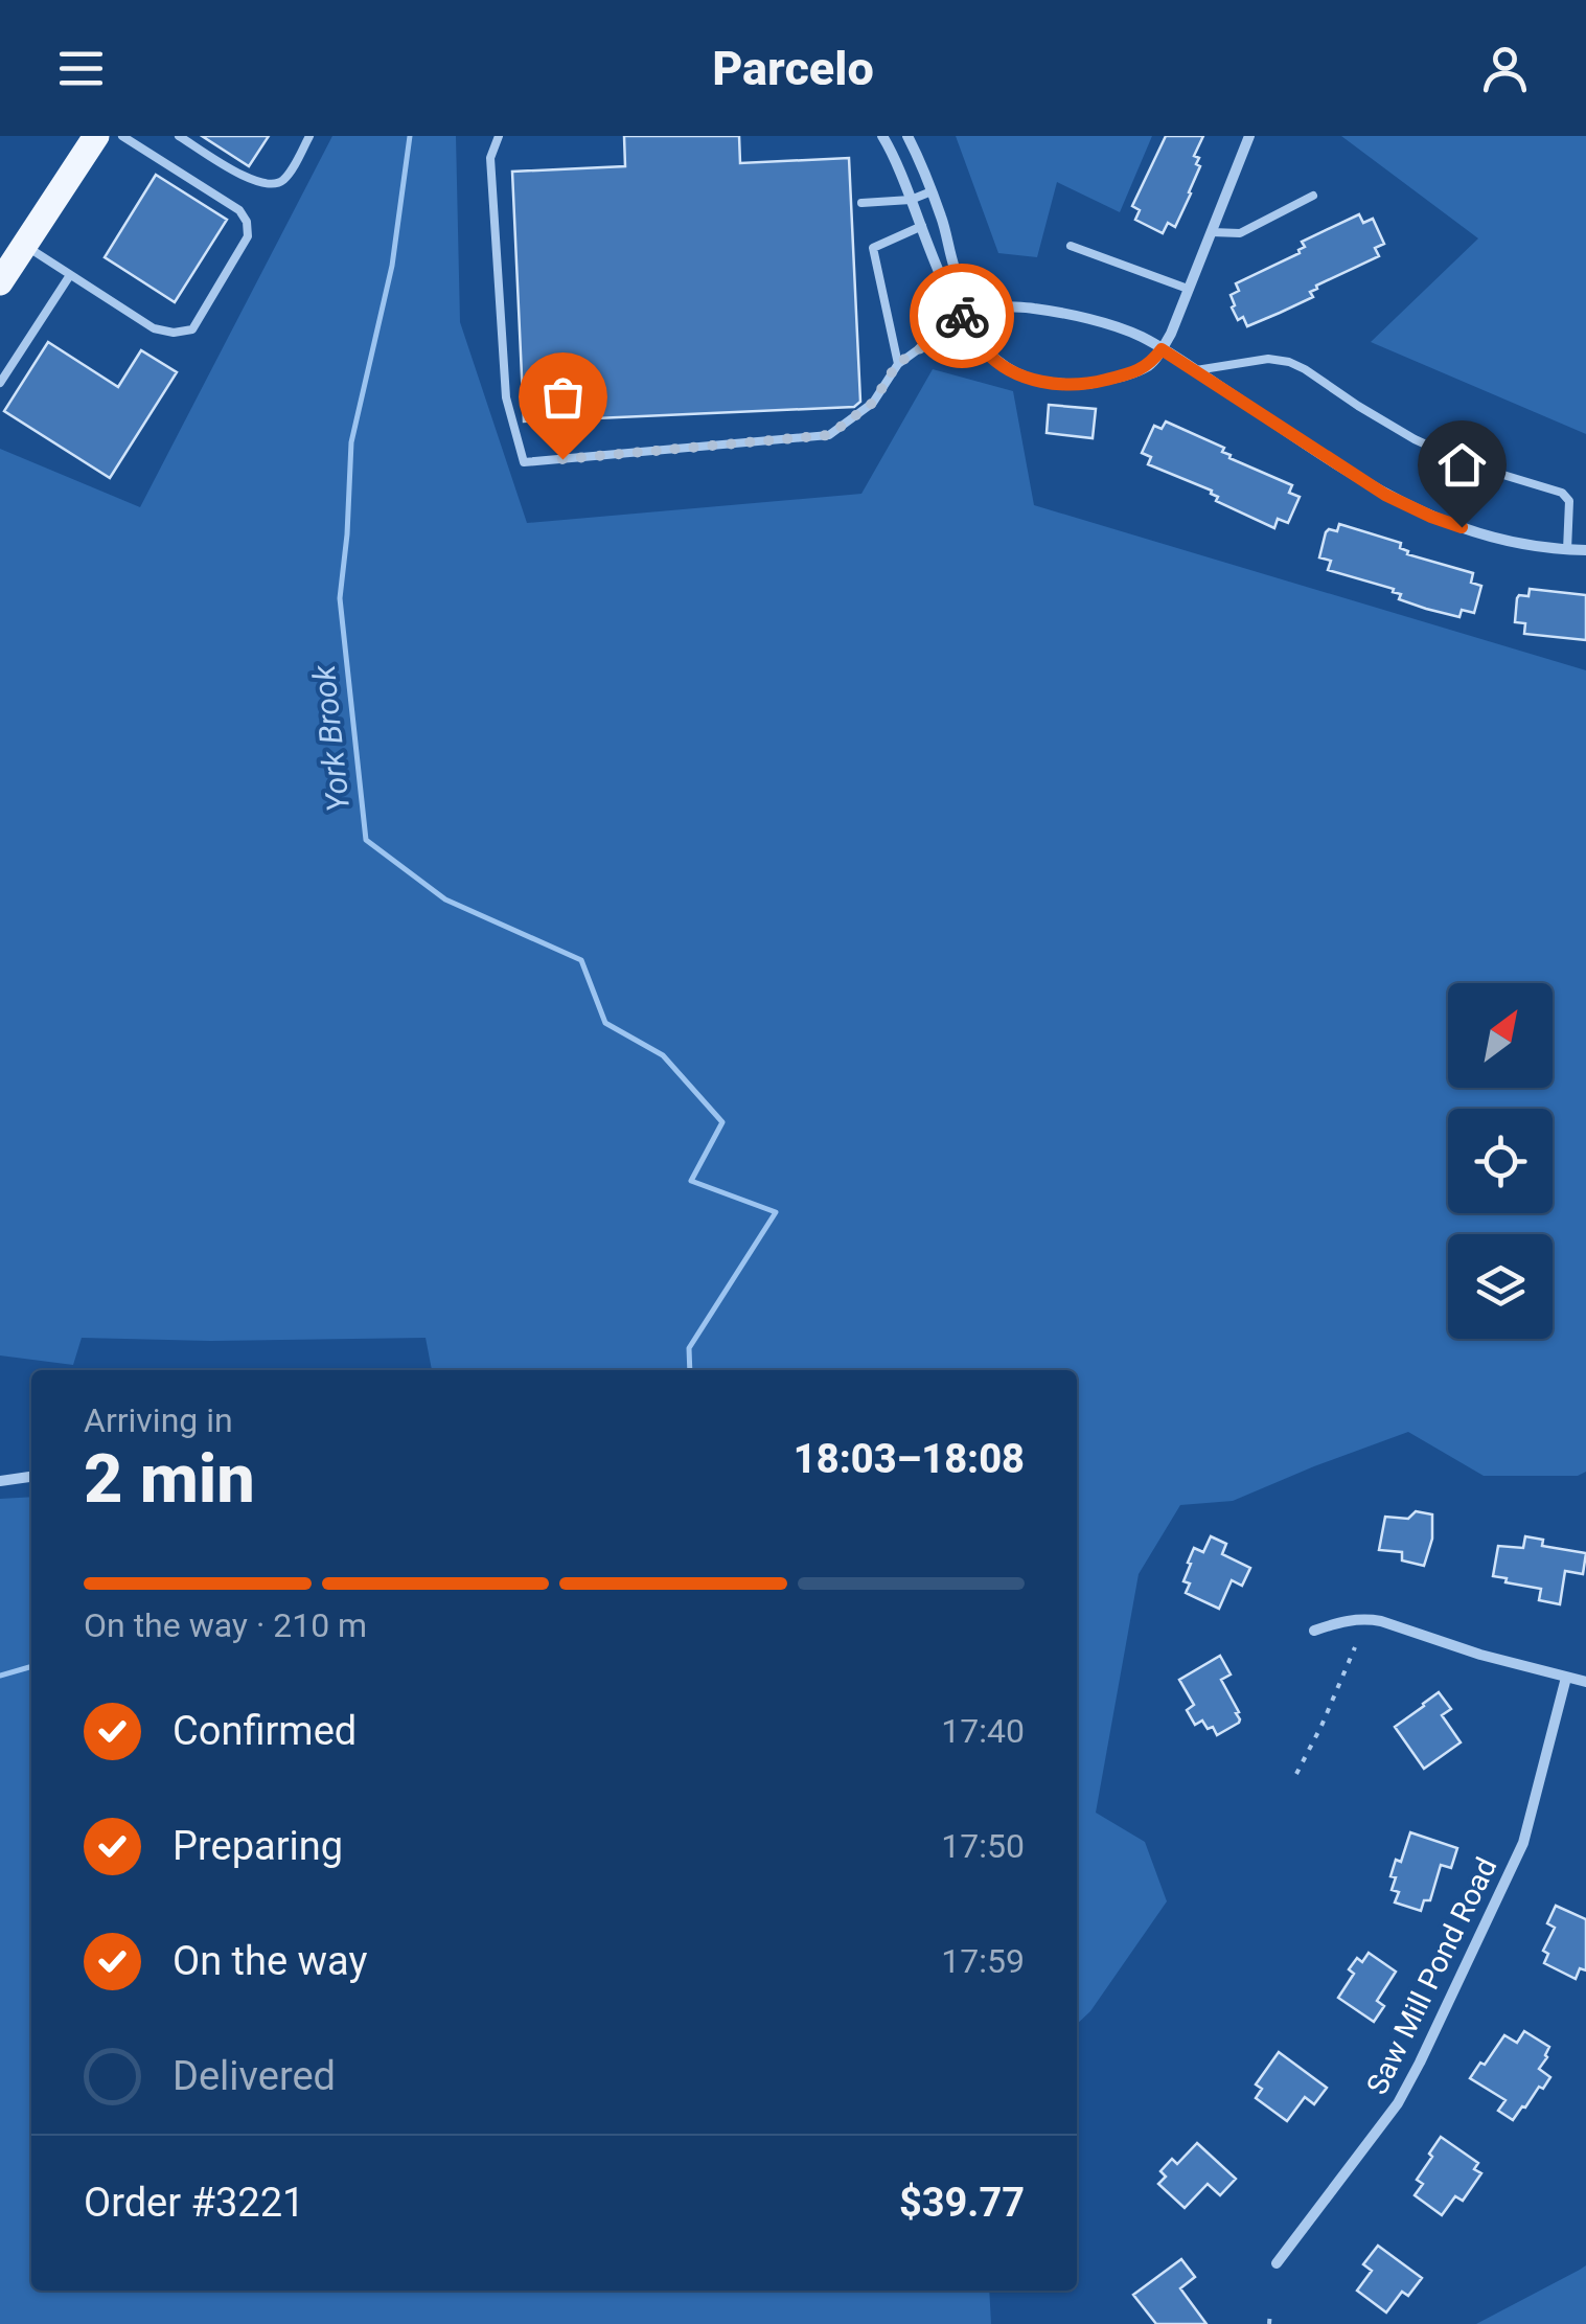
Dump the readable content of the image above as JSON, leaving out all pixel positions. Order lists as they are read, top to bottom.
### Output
{
  "streets": {
    "street": ["Saw Mill Pond Road"]
  },
  "water": ["York Brook"],
  "north": "top right",
  "page": {
    "header": "Parcelo",
    "heading": ["2 min", "Arriving in", "18:03–18:08"],
    "panel": ["Order #3221", "$39.77"],
    "bar": "On the way · 210 m",
    "list": [
      ["Confirmed", "17:40"],
      ["Preparing", "17:50"],
      ["On the way", "17:59"],
      "Delivered"
    ]
  }
}
